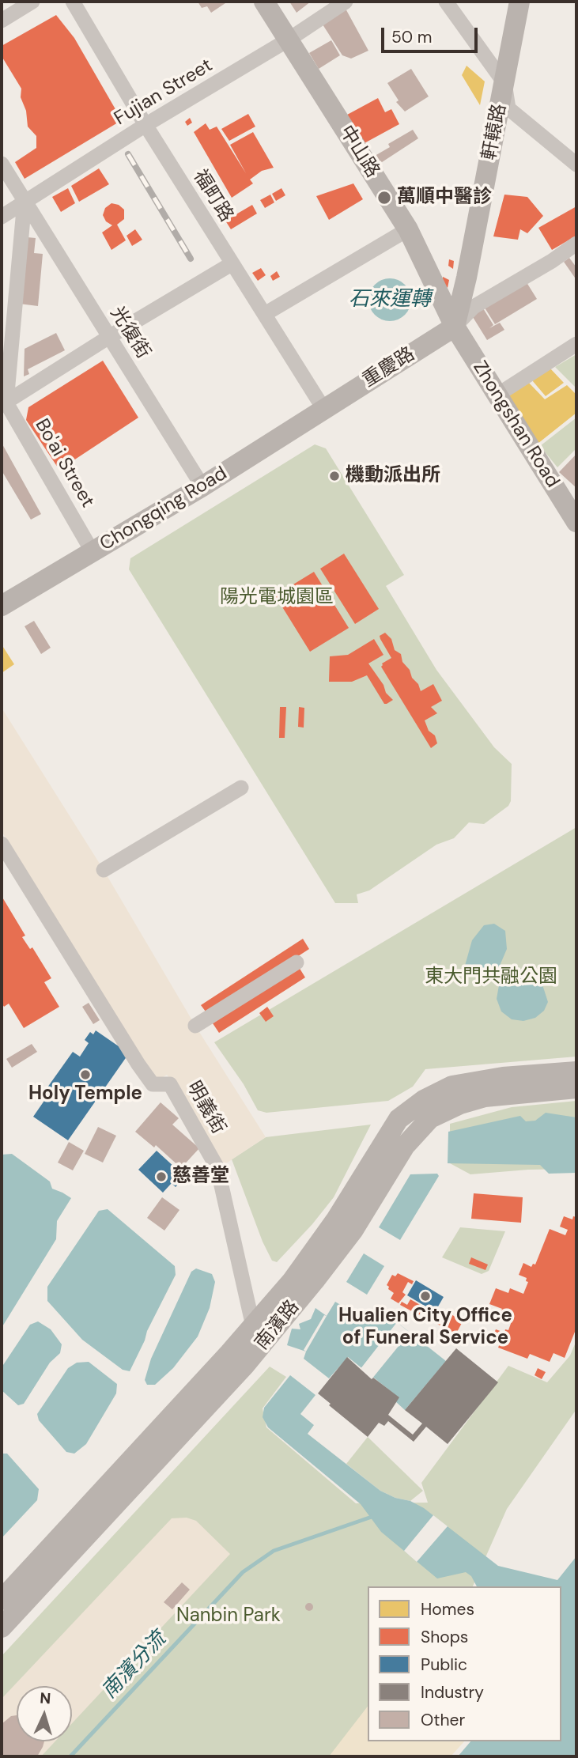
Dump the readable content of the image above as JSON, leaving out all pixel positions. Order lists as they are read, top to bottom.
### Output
{
  "streets": {
    "main road": [
      "軒轅路",
      "中山路",
      "重慶路",
      "Zhongshan Road",
      "Chongqing Road",
      "南濱路"
    ],
    "street": [
      "Fujian Street",
      "福町路",
      "光復街",
      "Bo'ai Street",
      "明義街"
    ]
  },
  "crossings": [
    ["Fujian Street", "中山路"],
    ["Fujian Street", "福町路"],
    ["Fujian Street", "光復街"],
    ["軒轅路", "中山路"],
    ["軒轅路", "重慶路"],
    ["軒轅路", "Zhongshan Road"],
    ["中山路", "重慶路"],
    ["中山路", "Zhongshan Road"],
    ["福町路", "重慶路"],
    ["福町路", "Chongqing Road"],
    ["光復街", "Chongqing Road"],
    ["重慶路", "Zhongshan Road"],
    ["重慶路", "Chongqing Road"],
    ["Bo'ai Street", "Chongqing Road"],
    ["明義街", "南濱路"]
  ],
  "water": ["石來運轉", "南濱分流"],
  "parks": ["陽光電城園區", "東大門共融公園", "Nanbin Park"],
  "places": [
    "萬順中醫診",
    "機動派出所",
    "Holy Temple",
    "慈善堂",
    "Hualien City Office of Funeral Service"
  ],
  "legend": [
    "Homes",
    "Shops",
    "Public",
    "Industry",
    "Other"
  ],
  "scale_bar": "50 m",
  "north": "top"
}
